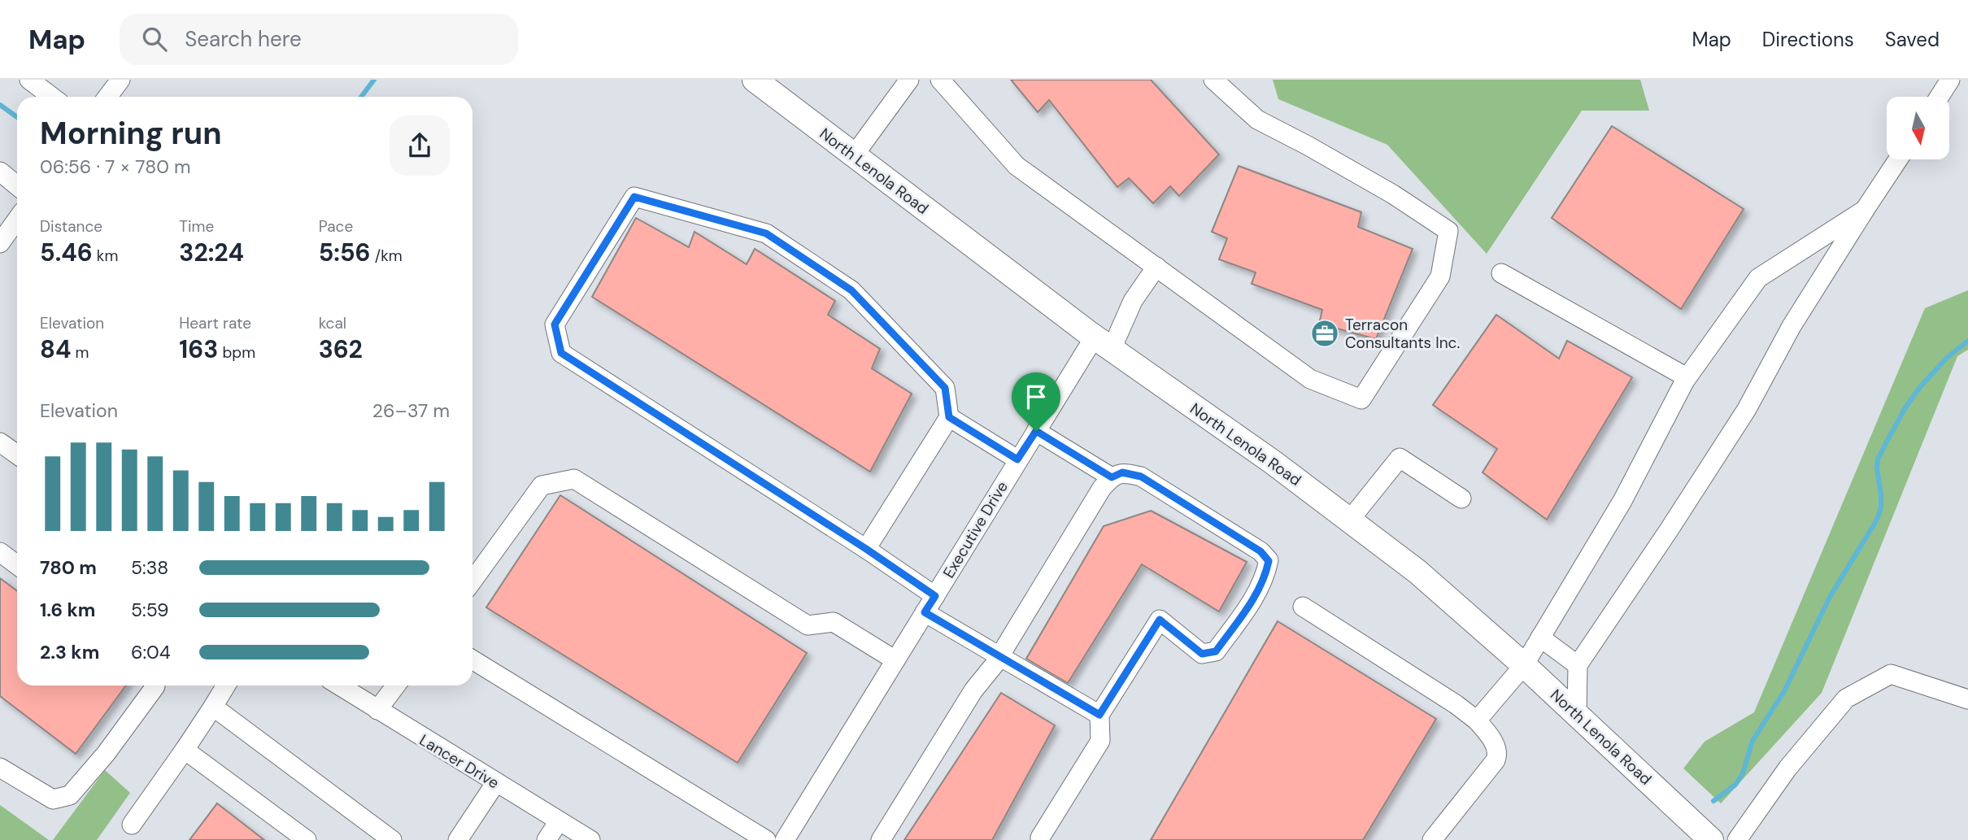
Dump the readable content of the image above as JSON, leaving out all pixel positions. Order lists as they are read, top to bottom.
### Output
{
  "streets": {
    "main road": ["North Lenola Road"],
    "street": ["Executive Drive", "Lancer Drive"]
  },
  "crossings": [
    ["North Lenola Road", "Executive Drive"]
  ],
  "places": {
    "office": ["Terracon Consultants Inc."]
  },
  "north": "bottom",
  "page": {
    "header": "Map",
    "search": "Search here",
    "nav": ["Map", "Directions", "Saved"],
    "heading": ["Morning run", "06:56 · 7 × 780 m"],
    "stats": [
      ["Distance", "5.46 km"],
      ["Time", "32:24"],
      ["Pace", "5:56 /km"],
      ["Elevation", "84 m"],
      ["Heart rate", "163 bpm"],
      ["kcal", "362"]
    ],
    "chart": ["Elevation", "26–37 m"],
    "list": [
      {
        "name": "780 m",
        "note": "5:38"
      },
      {
        "name": "1.6 km",
        "note": "5:59"
      },
      {
        "name": "2.3 km",
        "note": "6:04"
      }
    ]
  }
}
